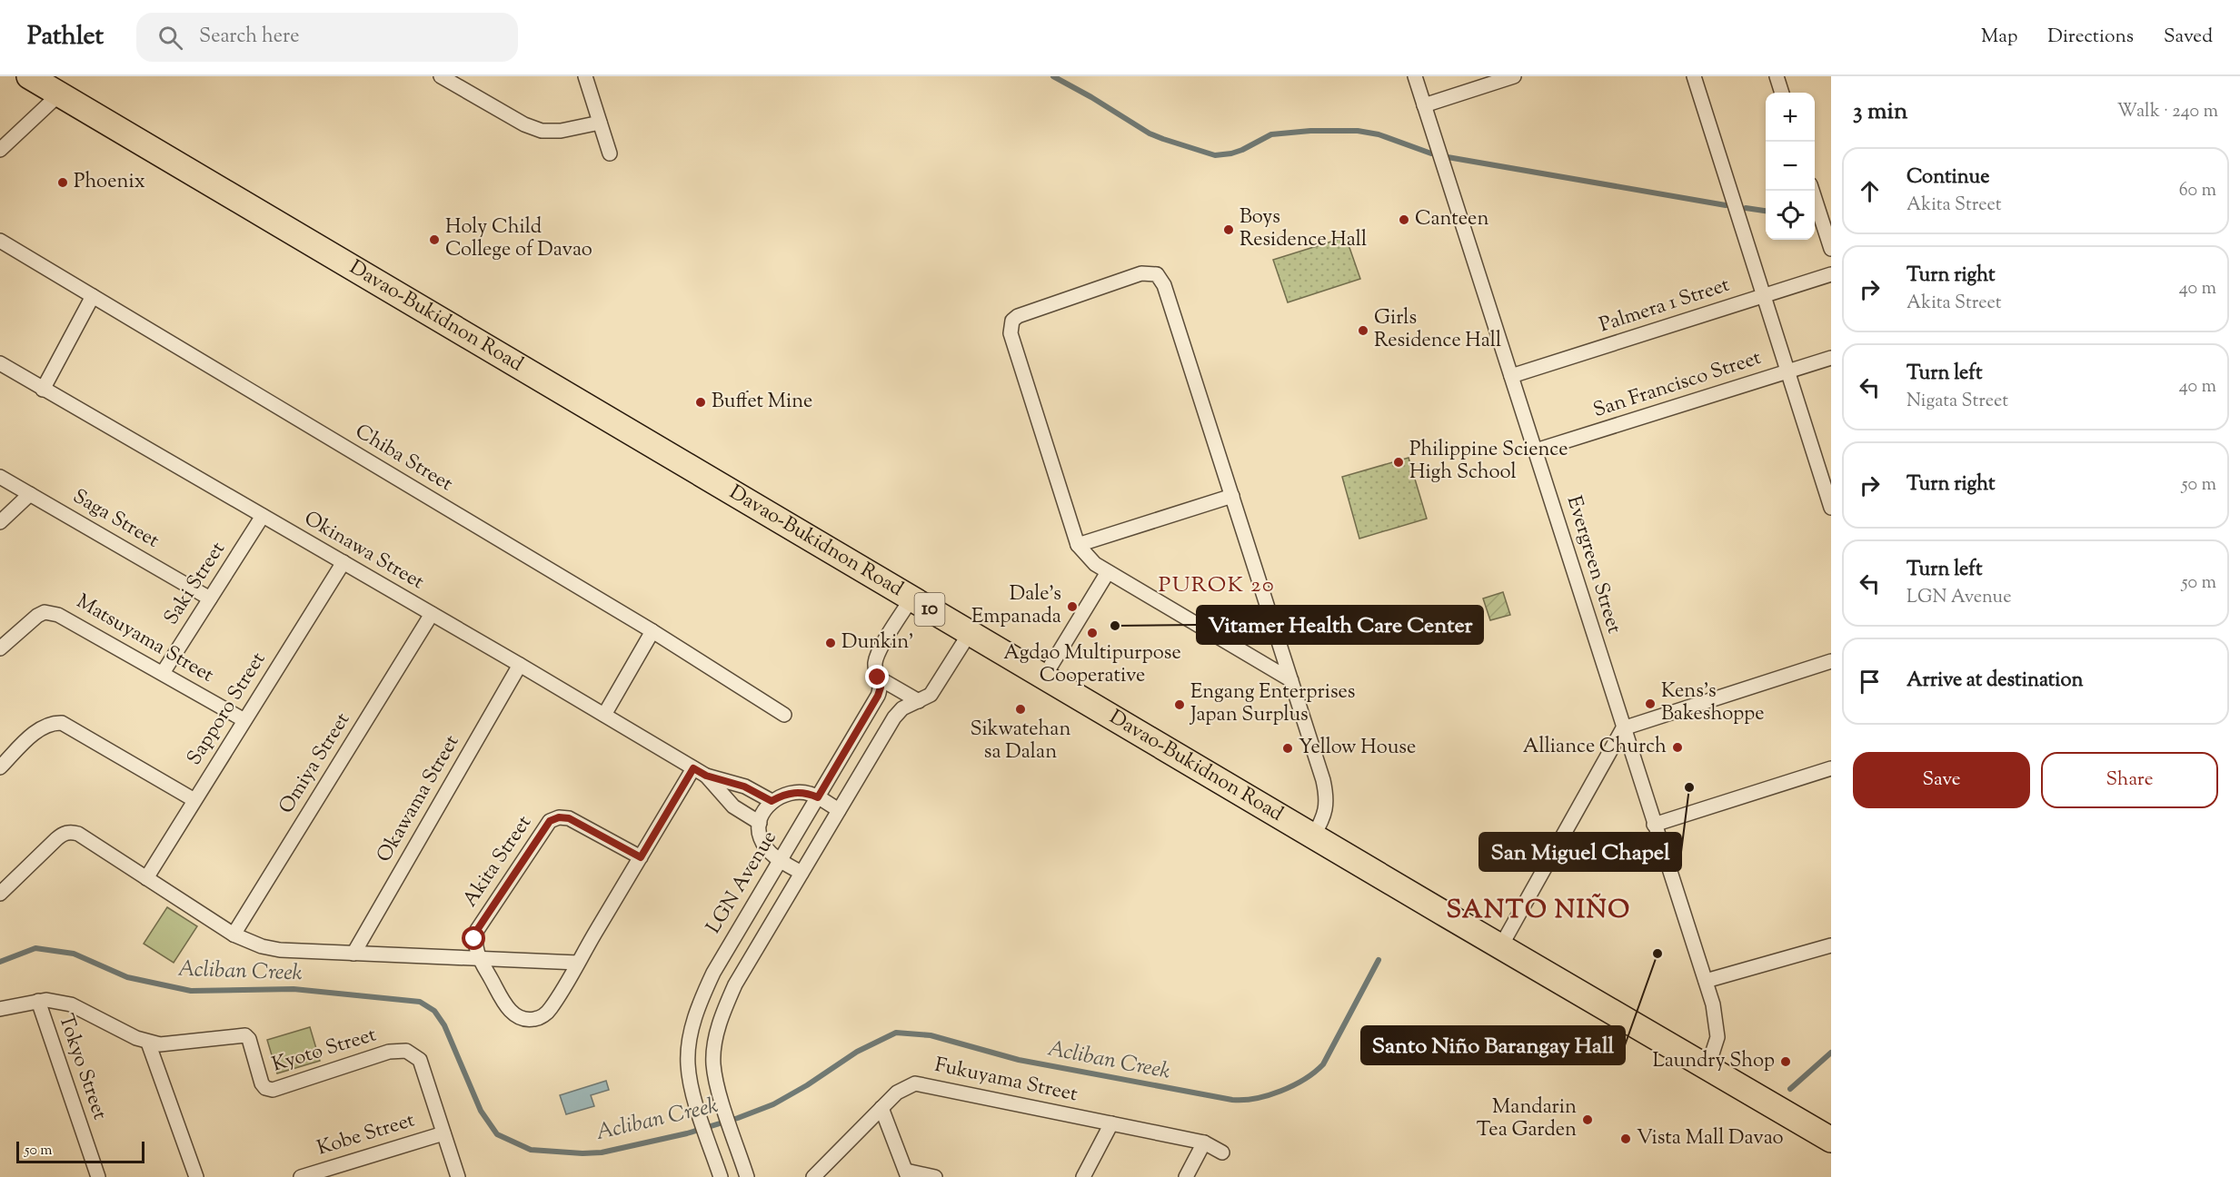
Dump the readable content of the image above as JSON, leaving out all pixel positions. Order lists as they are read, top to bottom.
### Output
{
  "streets": {
    "highway": ["Davao-Bukidnon Road", "10"],
    "street": [
      "Palmera 1 Street",
      "San Francisco Street",
      "Chiba Street",
      "Saga Street",
      "Okinawa Street",
      "Evergreen Street",
      "Saki Street",
      "Matsuyama Street",
      "Sapporo Street",
      "Omiya Street",
      "Okawama Street",
      "Akita Street",
      "LGN Avenue",
      "Kyoto Street",
      "Tokyo Street",
      "Fukuyama Street",
      "Kobe Street"
    ]
  },
  "crossings": [
    ["Palmera 1 Street", "Evergreen Street"],
    ["Davao-Bukidnon Road", "Evergreen Street"],
    ["Davao-Bukidnon Road", "LGN Avenue"],
    ["San Francisco Street", "Evergreen Street"],
    ["Saga Street", "Saki Street"],
    ["Okinawa Street", "Saki Street"],
    ["Okinawa Street", "Sapporo Street"],
    ["Okinawa Street", "Omiya Street"],
    ["Okinawa Street", "Okawama Street"],
    ["Saki Street", "Matsuyama Street"],
    ["Matsuyama Street", "Sapporo Street"],
    ["Kyoto Street", "Tokyo Street"],
    ["Kyoto Street", "Kobe Street"]
  ],
  "districts": ["PUROK 20", "SANTO NIÑO"],
  "water": ["Acliban Creek"],
  "places": [
    "Phoenix",
    "Canteen",
    "Boys Residence Hall",
    "Holy Child College of Davao",
    "Girls Residence Hall",
    "Buffet Mine",
    "Philippine Science High School",
    "Dale's Empanada",
    "Vitamer Health Care Center",
    "Agdao Multipurpose Cooperative",
    "Dunkin'",
    "Kens's Bakeshoppe",
    "Engang Enterprises Japan Surplus",
    "Sikwatehan sa Dalan",
    "Alliance Church",
    "Yellow House",
    "San Miguel Chapel",
    "Santo Niño Barangay Hall",
    "Laundry Shop",
    "Mandarin Tea Garden",
    "Vista Mall Davao"
  ],
  "scale_bar": "50 m",
  "page": {
    "header": "Pathlet",
    "search": "Search here",
    "nav": ["Map", "Directions", "Saved"],
    "heading": ["3 min", "Walk · 240 m"],
    "map_buttons": ["+", "−"],
    "list": [
      ["Continue", "Akita Street", "60 m"],
      ["Turn right", "Akita Street", "40 m"],
      ["Turn left", "Nigata Street", "40 m"],
      ["Turn right", "50 m"],
      ["Turn left", "LGN Avenue", "50 m"],
      "Arrive at destination"
    ],
    "buttons": ["Save", "Share"],
    "scale": "50 m"
  }
}
